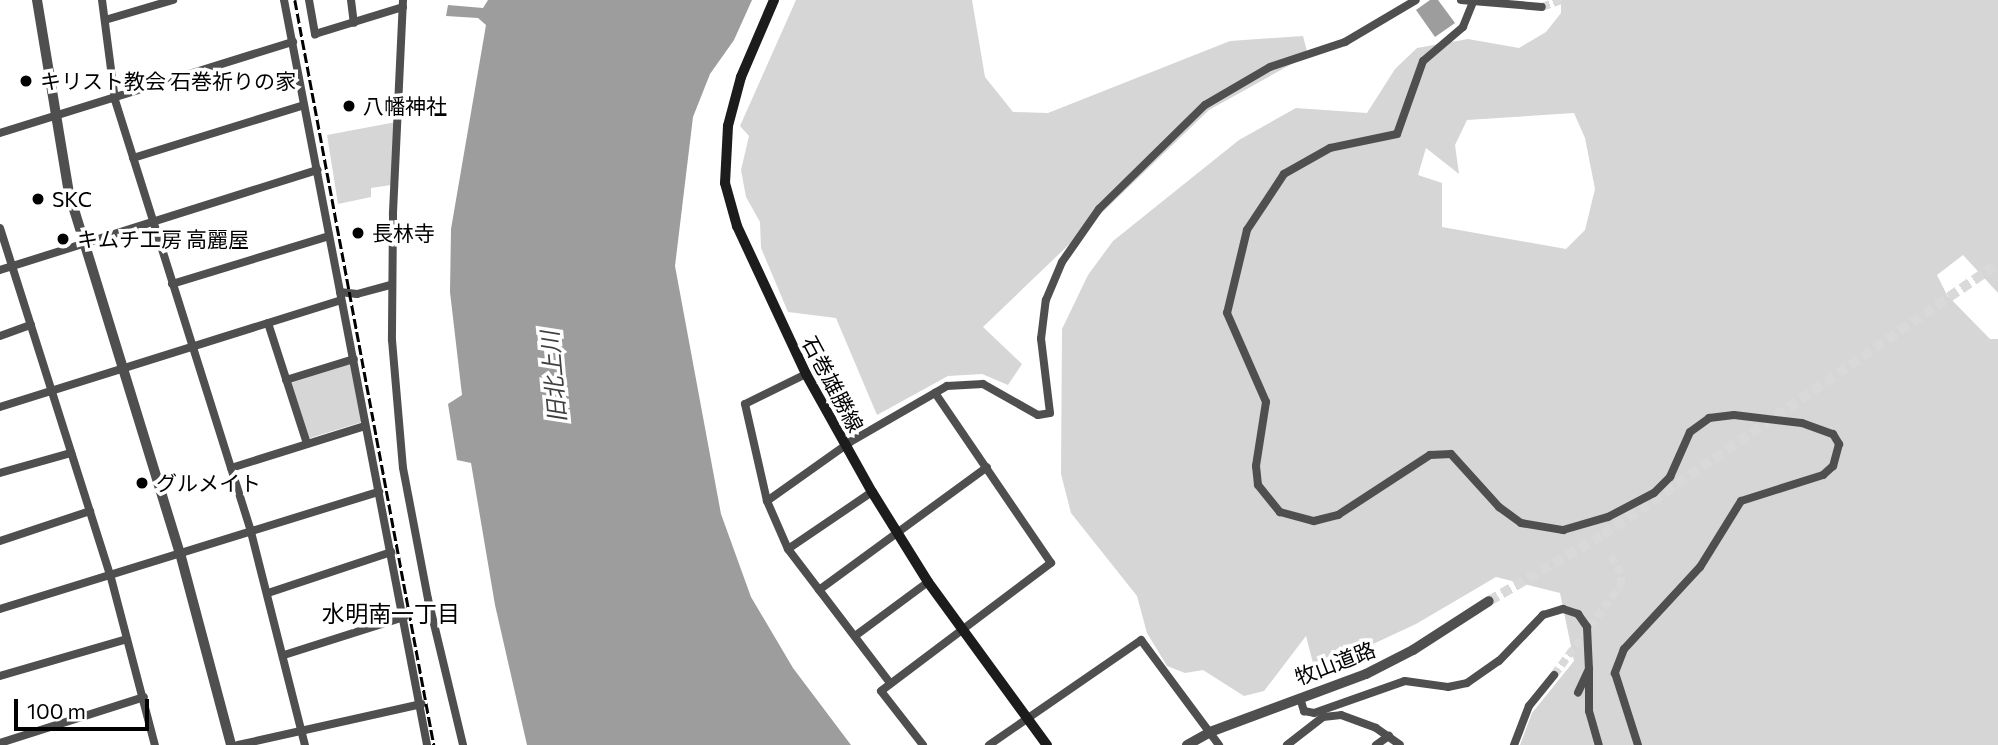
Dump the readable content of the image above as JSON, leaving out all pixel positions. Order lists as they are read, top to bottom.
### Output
{
  "streets": {
    "main road": ["石巻雄勝線"],
    "street": ["牧山道路"]
  },
  "districts": ["水明南一丁目"],
  "water": ["旧北上川"],
  "places": [
    "キリスト教会 石巻祈りの家",
    "八幡神社",
    "SKC",
    "長林寺",
    "キムチ工房 高麗屋",
    "グルメイト"
  ],
  "scale_bar": "100 m"
}
